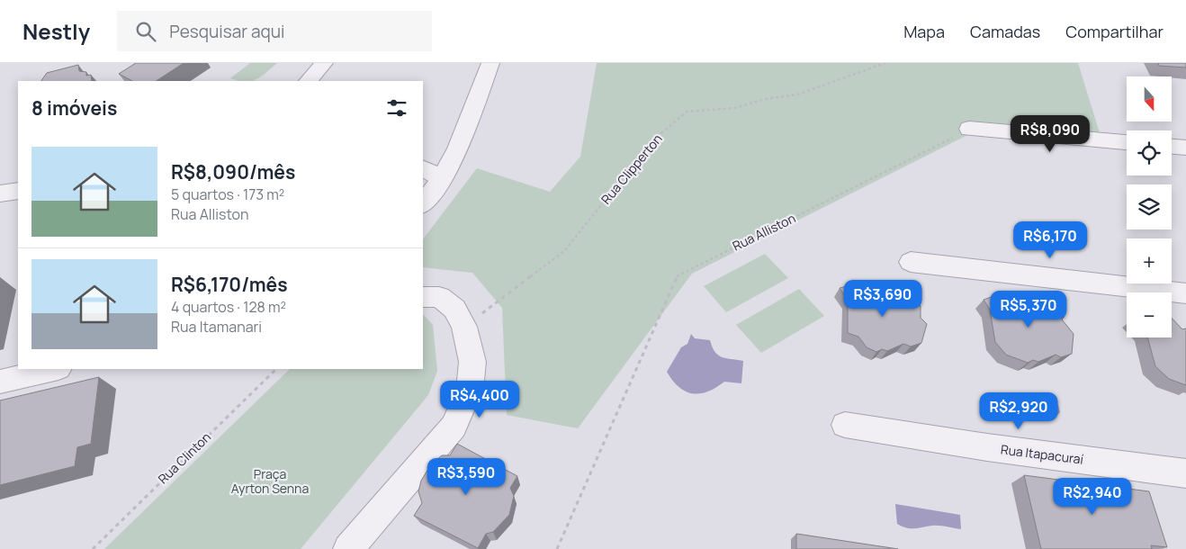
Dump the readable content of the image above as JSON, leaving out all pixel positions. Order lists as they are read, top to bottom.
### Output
{
  "streets": {
    "street": ["Rua Itapacuraí"],
    "path": ["Rua Clipperton", "Rua Alliston", "Rua Clinton"]
  },
  "parks": ["Praça Ayrton Senna"],
  "north": "bottom",
  "page": {
    "header": "Nestly",
    "search": "Pesquisar aqui",
    "nav": ["Mapa", "Camadas", "Compartilhar"],
    "map_buttons": ["+", "−"],
    "heading": "8 imóveis",
    "price": [
      "R$8,090",
      "R$6,170",
      "R$3,690",
      "R$5,370",
      "R$4,400",
      "R$2,920",
      "R$3,590",
      "R$2,940"
    ],
    "list": [
      {
        "name": "R$8,090/mês",
        "note": "5 quartos · 173 m² · Rua Alliston"
      },
      {
        "name": "R$6,170/mês",
        "note": "4 quartos · 128 m² · Rua Itamanari"
      }
    ]
  }
}
